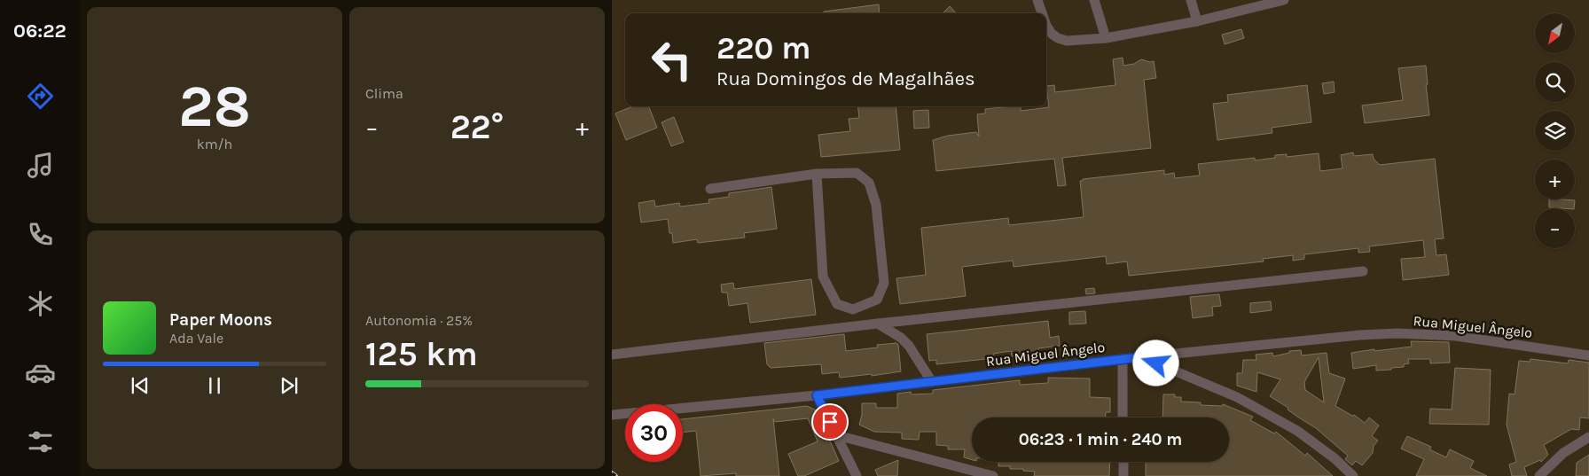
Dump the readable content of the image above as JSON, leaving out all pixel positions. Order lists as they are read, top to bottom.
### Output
{
  "streets": {
    "street": ["Rua Miguel Ângelo"]
  },
  "north": "bottom left",
  "page": {
    "tabs": "06:22",
    "tile": [
      ["28", "km/h"],
      "Clima",
      ["Autonomia · 25%", "125 km"]
    ],
    "map_buttons": ["+", "−"],
    "turn": ["220 m", "Rua Domingos de Magalhães"],
    "heat": ["−", "22°", "+"],
    "song": ["Paper Moons", "Ada Vale"],
    "limit": "30",
    "trip": "06:23 · 1 min · 240 m"
  }
}
